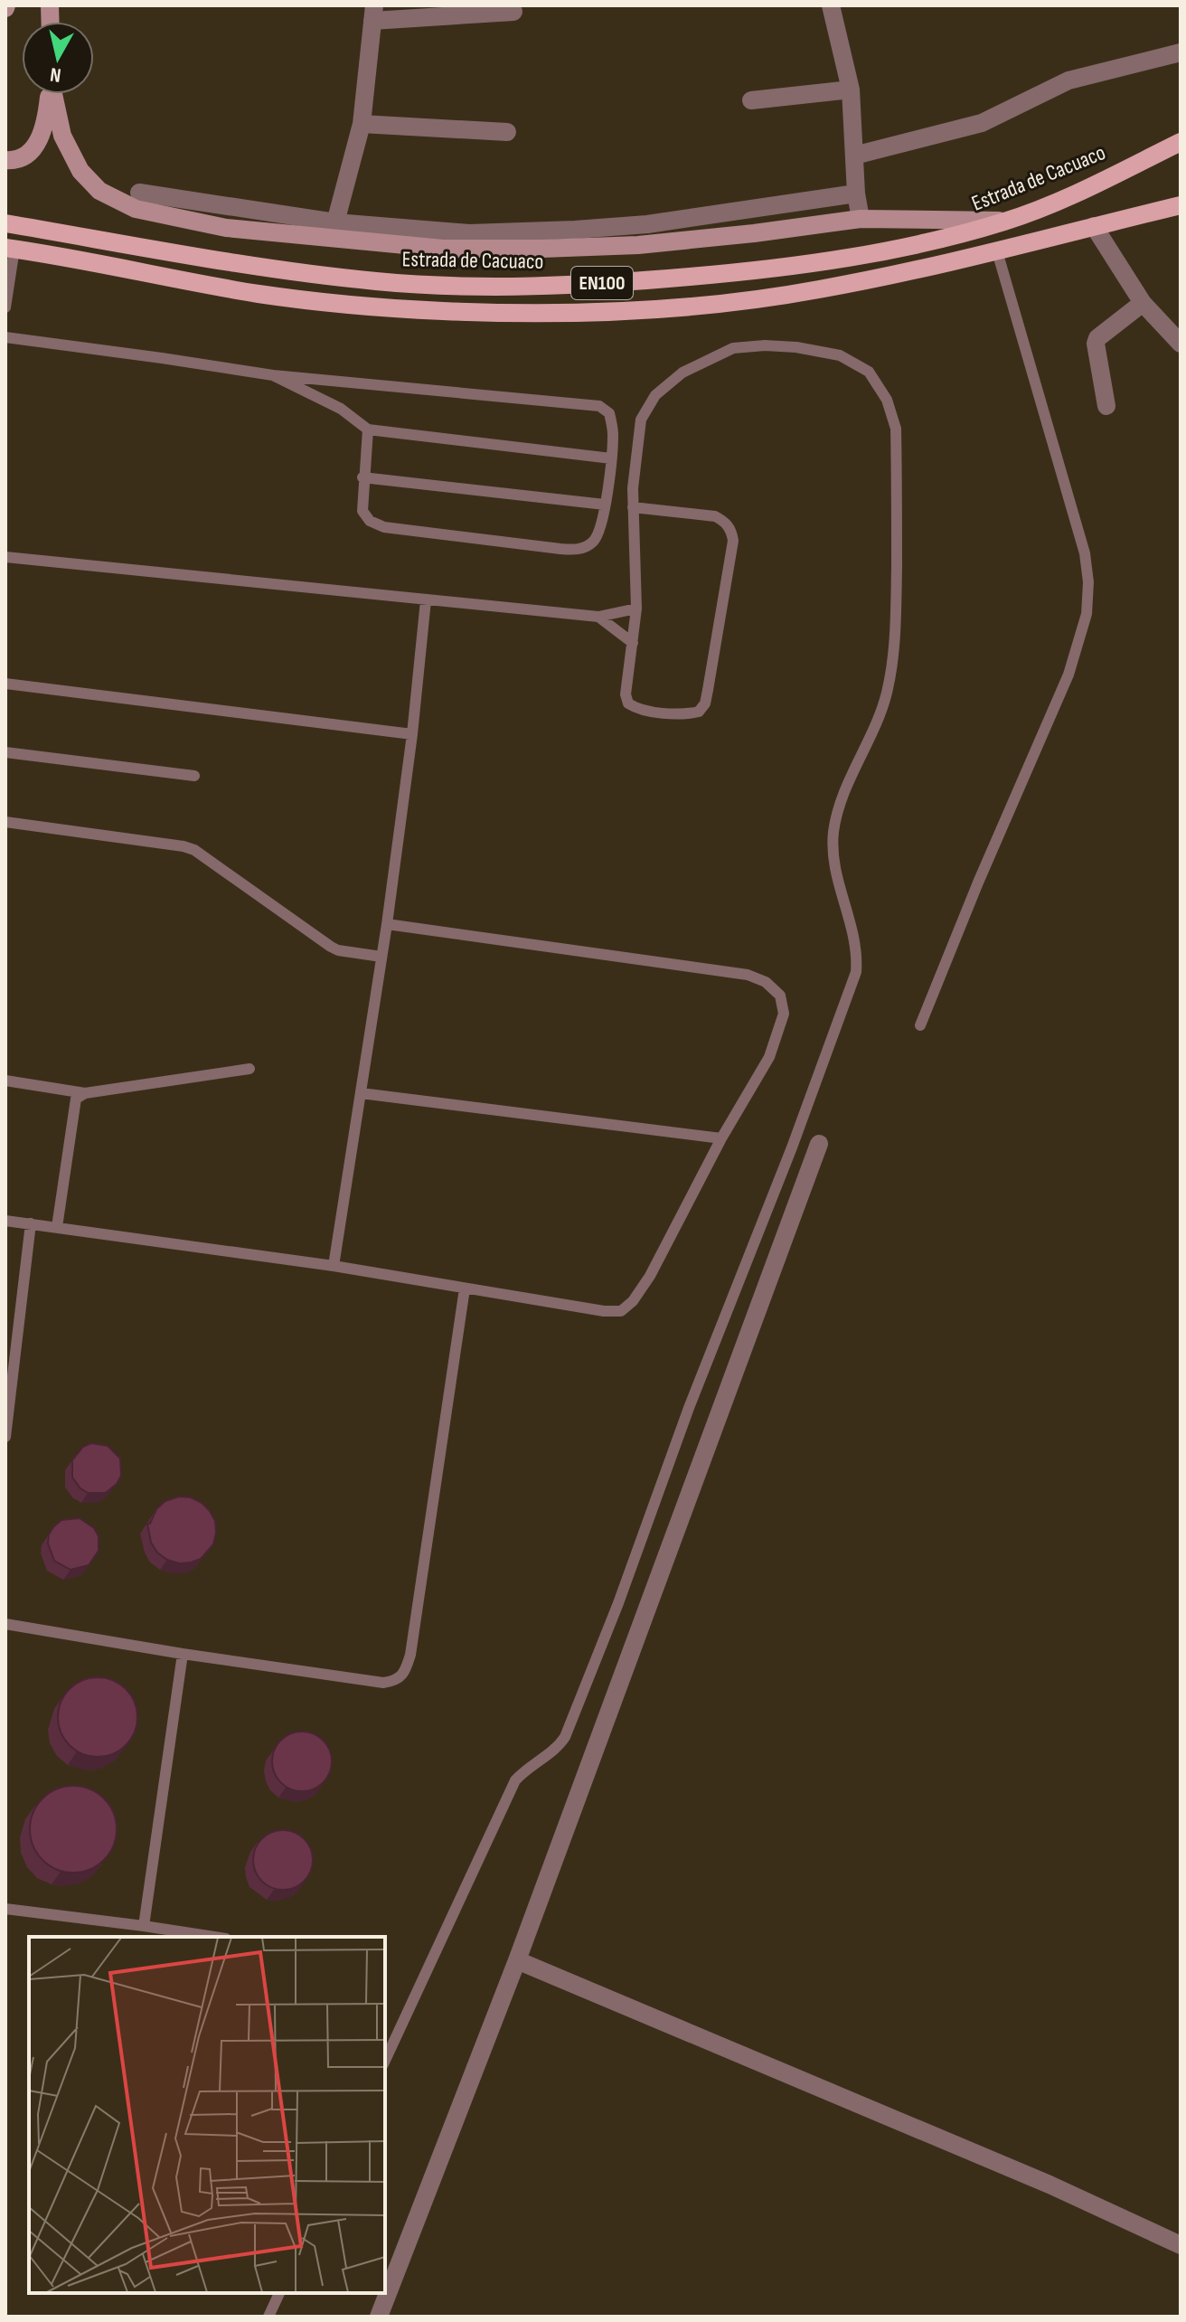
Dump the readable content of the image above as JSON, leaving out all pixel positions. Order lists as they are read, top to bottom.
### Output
{
  "streets": {
    "main road": ["Estrada de Cacuaco", "EN100"]
  },
  "north": "bottom"
}
